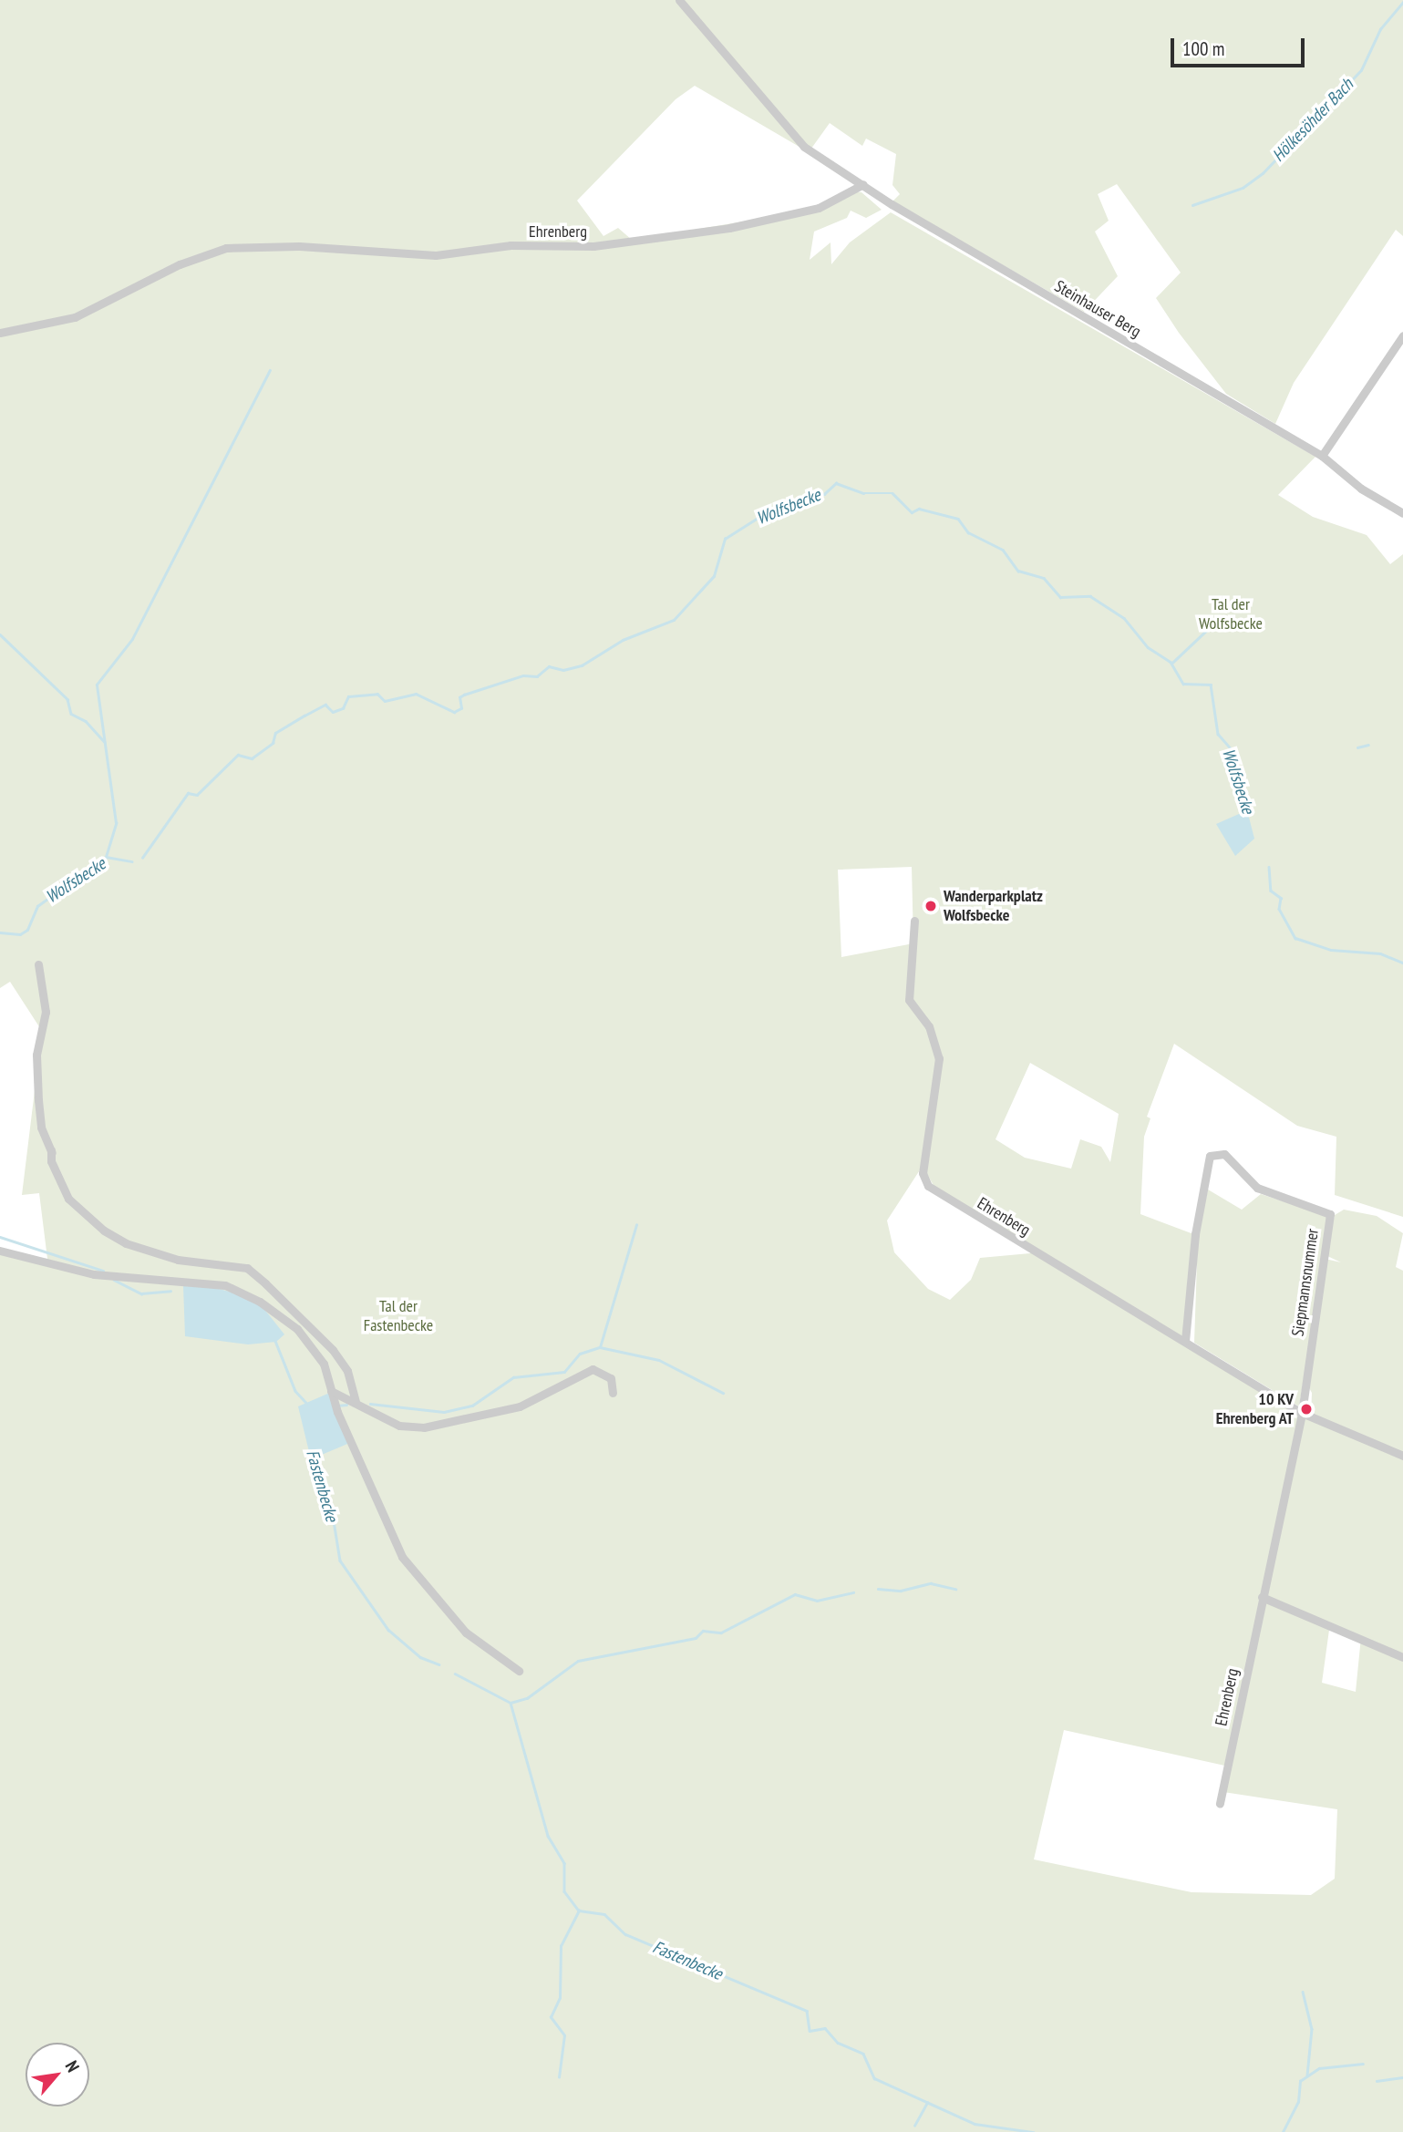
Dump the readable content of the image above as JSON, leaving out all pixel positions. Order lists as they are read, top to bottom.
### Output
{
  "streets": {
    "street": ["Ehrenberg", "Steinhauser Berg", "Siepmannsnummer"]
  },
  "crossings": [
    ["Ehrenberg", "Steinhauser Berg"],
    ["Ehrenberg", "Siepmannsnummer"]
  ],
  "water": ["Hölkesöhder Bach", "Wolfsbecke", "Fastenbecke"],
  "parks": ["Tal der Wolfsbecke", "Tal der Fastenbecke"],
  "places": ["Wanderparkplatz Wolfsbecke", "10 KV Ehrenberg AT"],
  "scale_bar": "100 m",
  "north": "top right"
}
